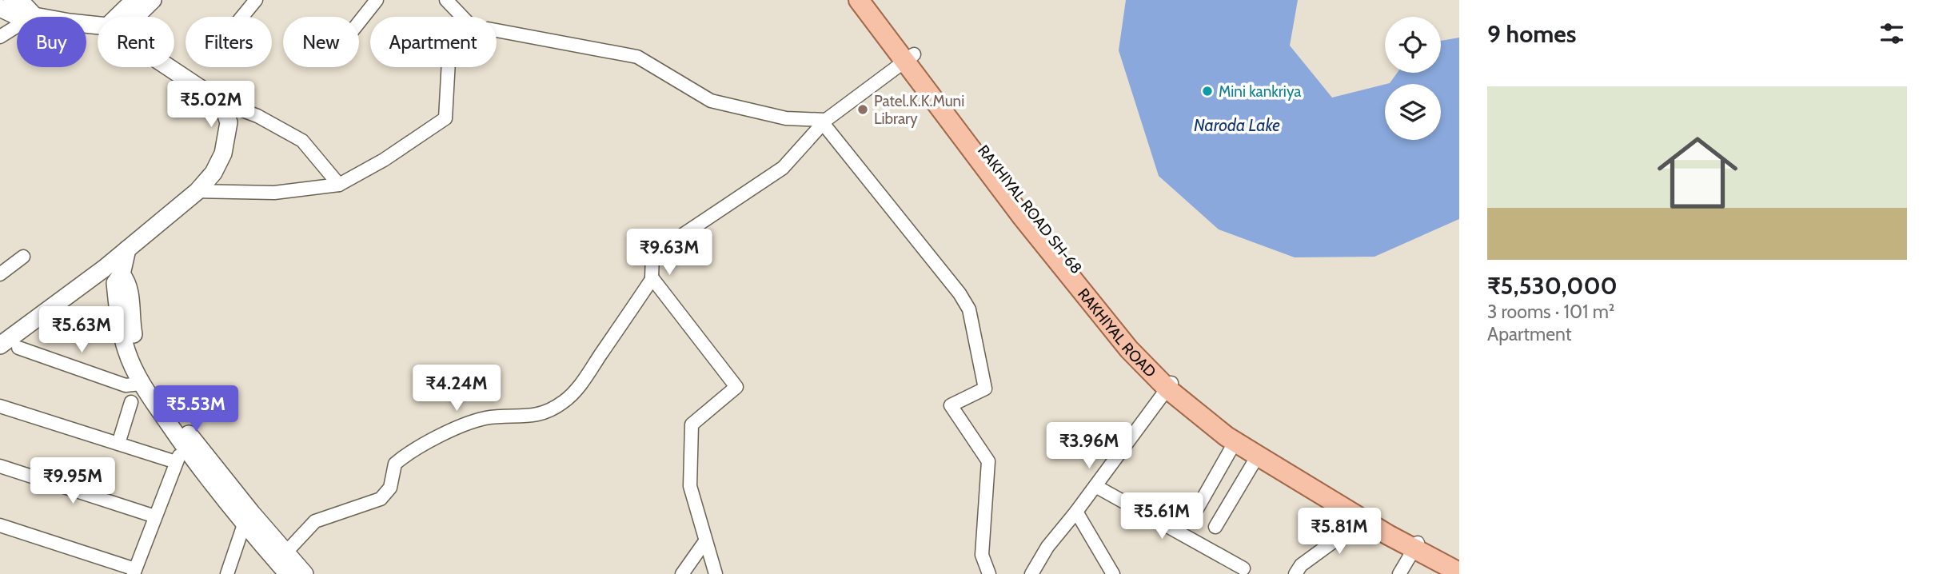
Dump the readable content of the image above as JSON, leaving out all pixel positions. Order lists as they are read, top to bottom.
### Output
{
  "streets": {
    "main road": ["RAKHIYAL ROAD"]
  },
  "water": ["Naroda Lake"],
  "places": ["Mini kankriya", "Patel.K.K.Muni Library"],
  "page": {
    "heading": "9 homes",
    "chip": [
      "Buy",
      "Rent",
      "Filters",
      "New",
      "Apartment"
    ],
    "list": [
      {
        "name": "₹5,530,000",
        "note": "3 rooms · 101 m² · Apartment"
      }
    ],
    "price": [
      "₹5.02M",
      "₹9.63M",
      "₹5.63M",
      "₹4.24M",
      "₹5.53M",
      "₹3.96M",
      "₹9.95M",
      "₹5.61M",
      "₹5.81M"
    ]
  }
}
